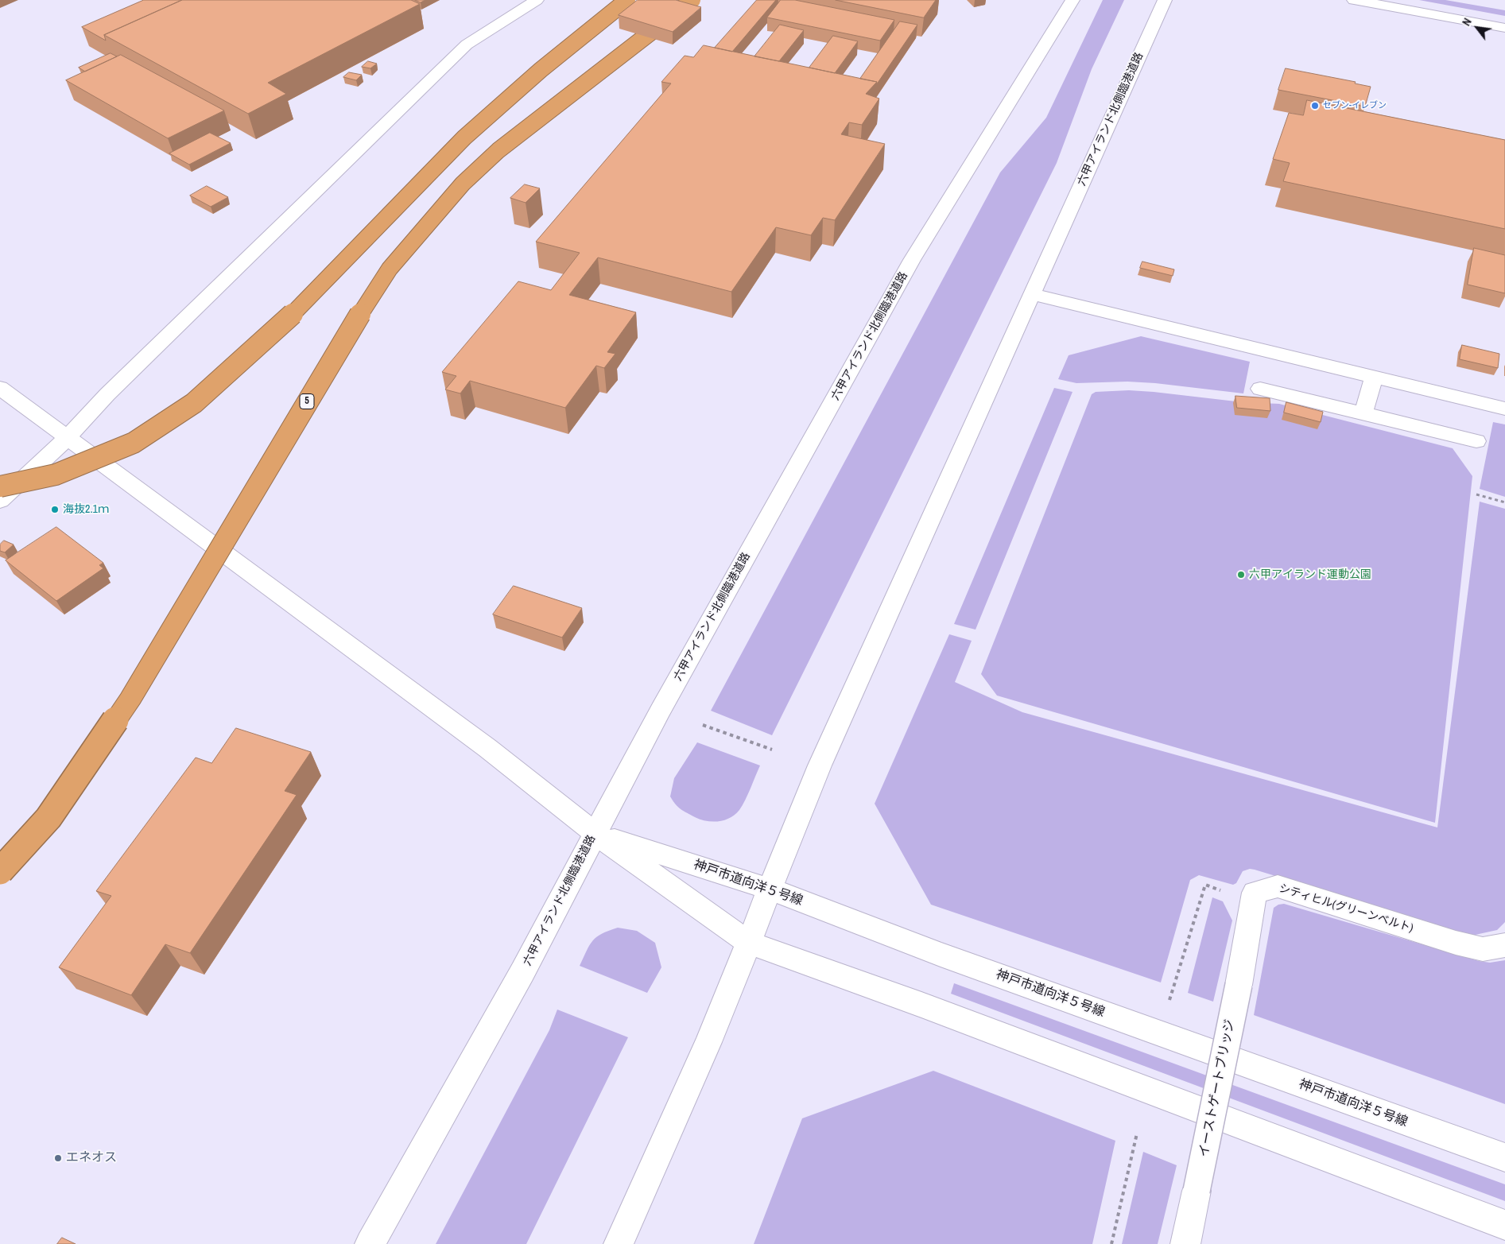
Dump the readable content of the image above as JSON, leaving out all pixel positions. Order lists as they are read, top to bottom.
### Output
{
  "streets": {
    "highway": ["5"],
    "street": [
      "六甲アイランド北側臨港道路",
      "神戸市道向洋５号線",
      "シティヒル(グリーンベルト)",
      "イーストゲートブリッジ"
    ]
  },
  "crossings": [
    ["六甲アイランド北側臨港道路", "神戸市道向洋５号線"],
    ["シティヒル(グリーンベルト)", "イーストゲートブリッジ"]
  ],
  "places": [
    "セブン-イレブン",
    "海抜2.1ｍ",
    "六甲アイランド運動公園",
    "エネオス"
  ],
  "north": "top left"
}
